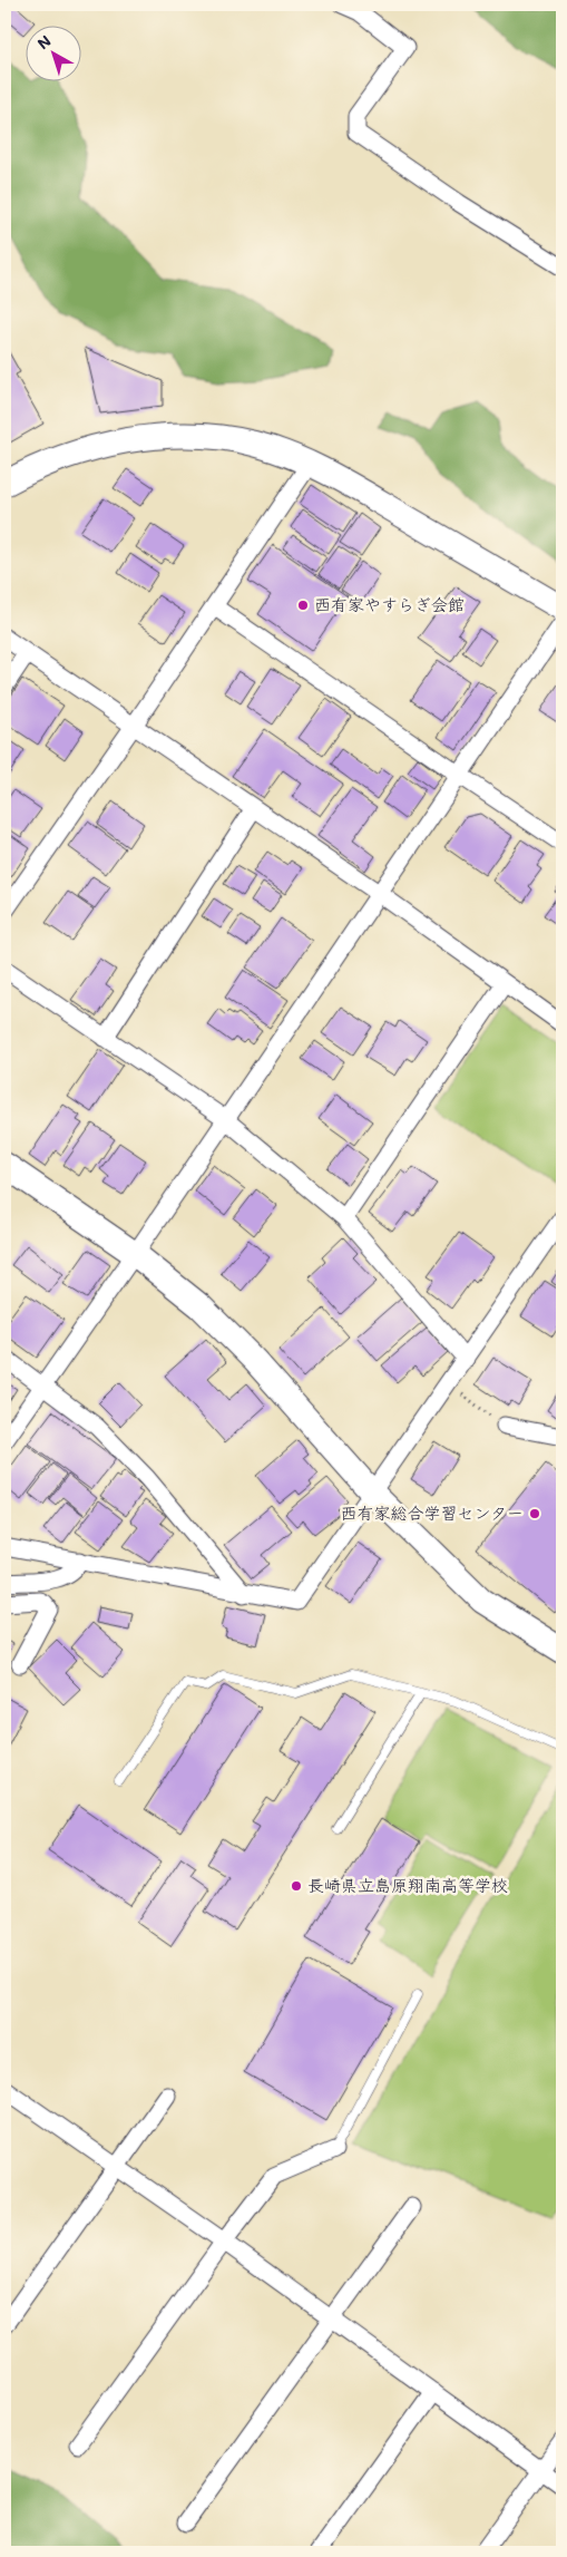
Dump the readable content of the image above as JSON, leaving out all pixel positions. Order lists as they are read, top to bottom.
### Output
{
  "places": ["西有家やすらぎ会館", "西有家総合学習センター", "長崎県立島原翔南高等学校"],
  "north": "top left"
}
